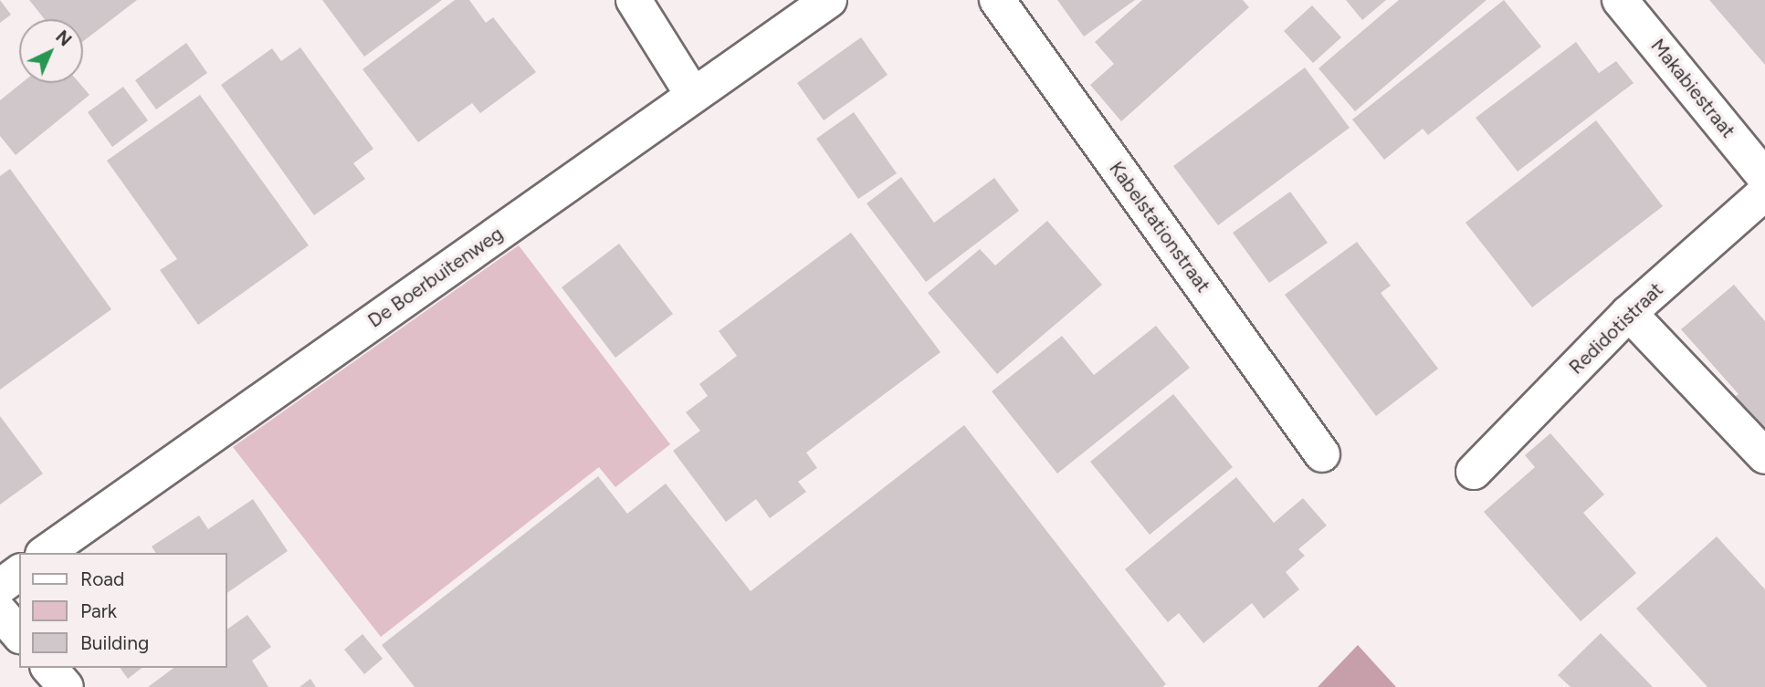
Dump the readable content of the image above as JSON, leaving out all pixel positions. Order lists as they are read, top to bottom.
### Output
{
  "streets": {
    "street": [
      "Makabiestraat",
      "Kabelstationstraat",
      "De Boerbuitenweg",
      "Redidotistraat"
    ]
  },
  "legend": ["Road", "Park", "Building"],
  "north": "top right"
}
